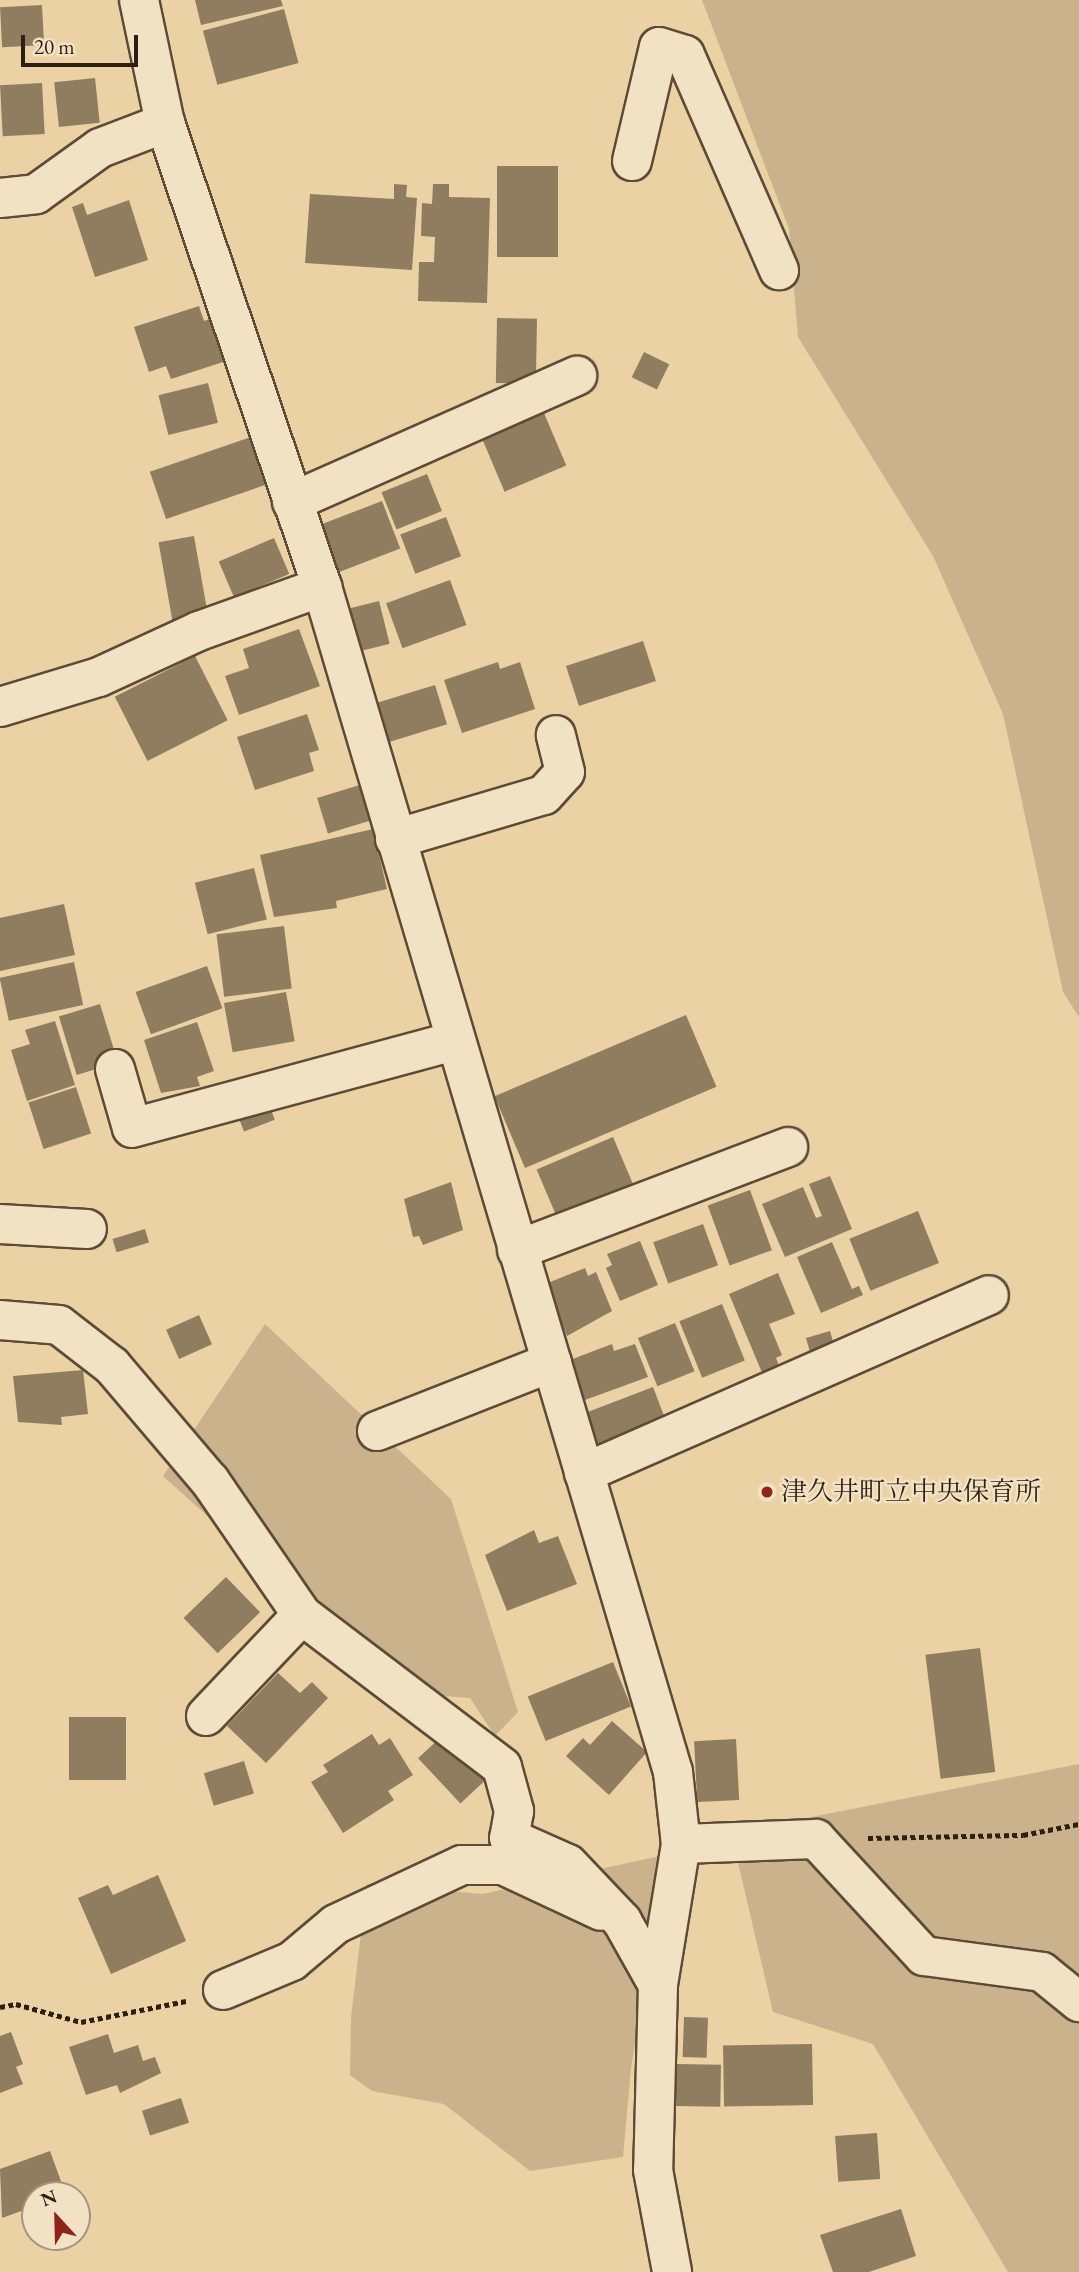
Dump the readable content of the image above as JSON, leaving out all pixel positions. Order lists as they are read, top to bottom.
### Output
{
  "places": ["津久井町立中央保育所"],
  "scale_bar": "20 m",
  "north": "top"
}
